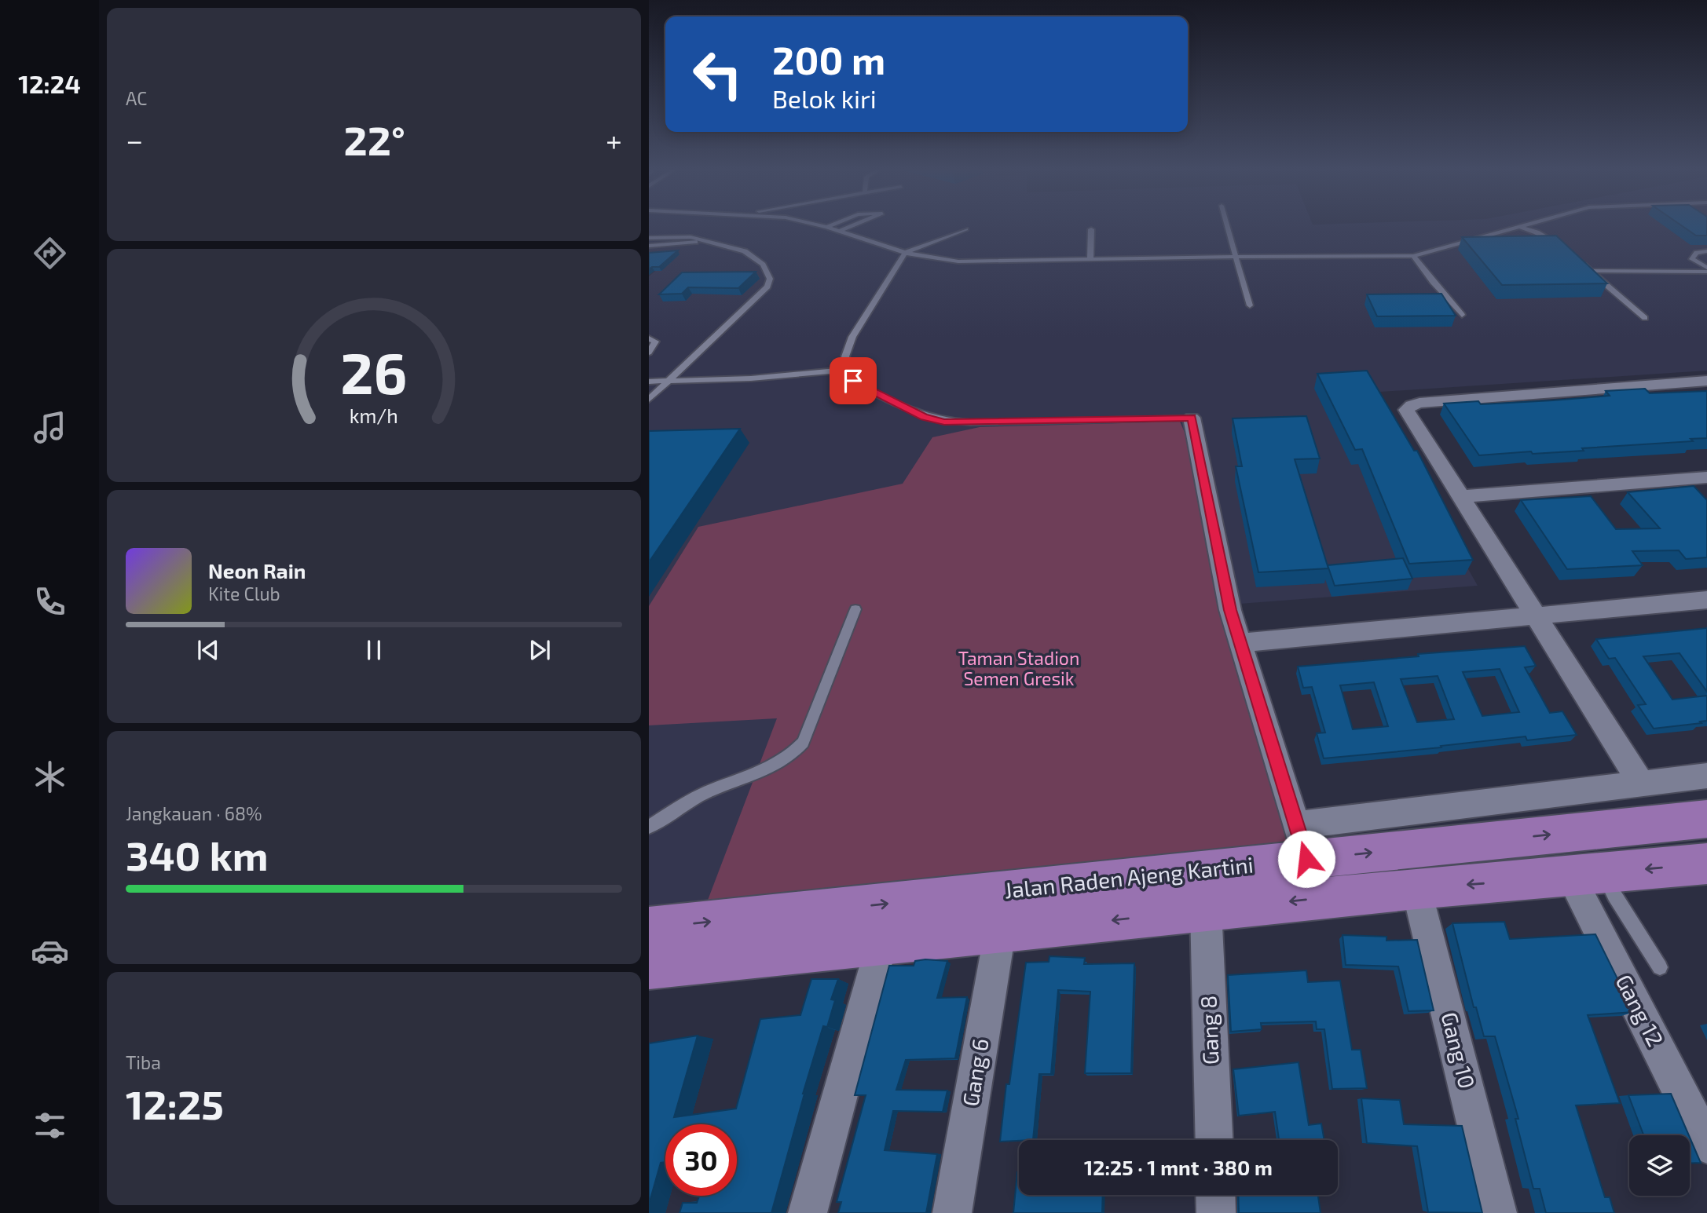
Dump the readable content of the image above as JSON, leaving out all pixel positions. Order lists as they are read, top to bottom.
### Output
{
  "streets": {
    "highway": ["Jalan Raden Ajeng Kartini"],
    "street": [
      "Gang 12",
      "Gang 8",
      "Gang 10",
      "Gang 6"
    ]
  },
  "parks": ["Taman Stadion Semen Gresik"],
  "page": {
    "tabs": "12:24",
    "tile": [
      "AC",
      ["Jangkauan · 68%", "340 km"],
      ["Tiba", "12:25"]
    ],
    "turn": ["200 m", "Belok kiri"],
    "heat": ["−", "22°", "+"],
    "song": ["Neon Rain", "Kite Club"],
    "limit": "30",
    "trip": "12:25 · 1 mnt · 380 m",
    "gauge": ["26", "km/h"]
  }
}
